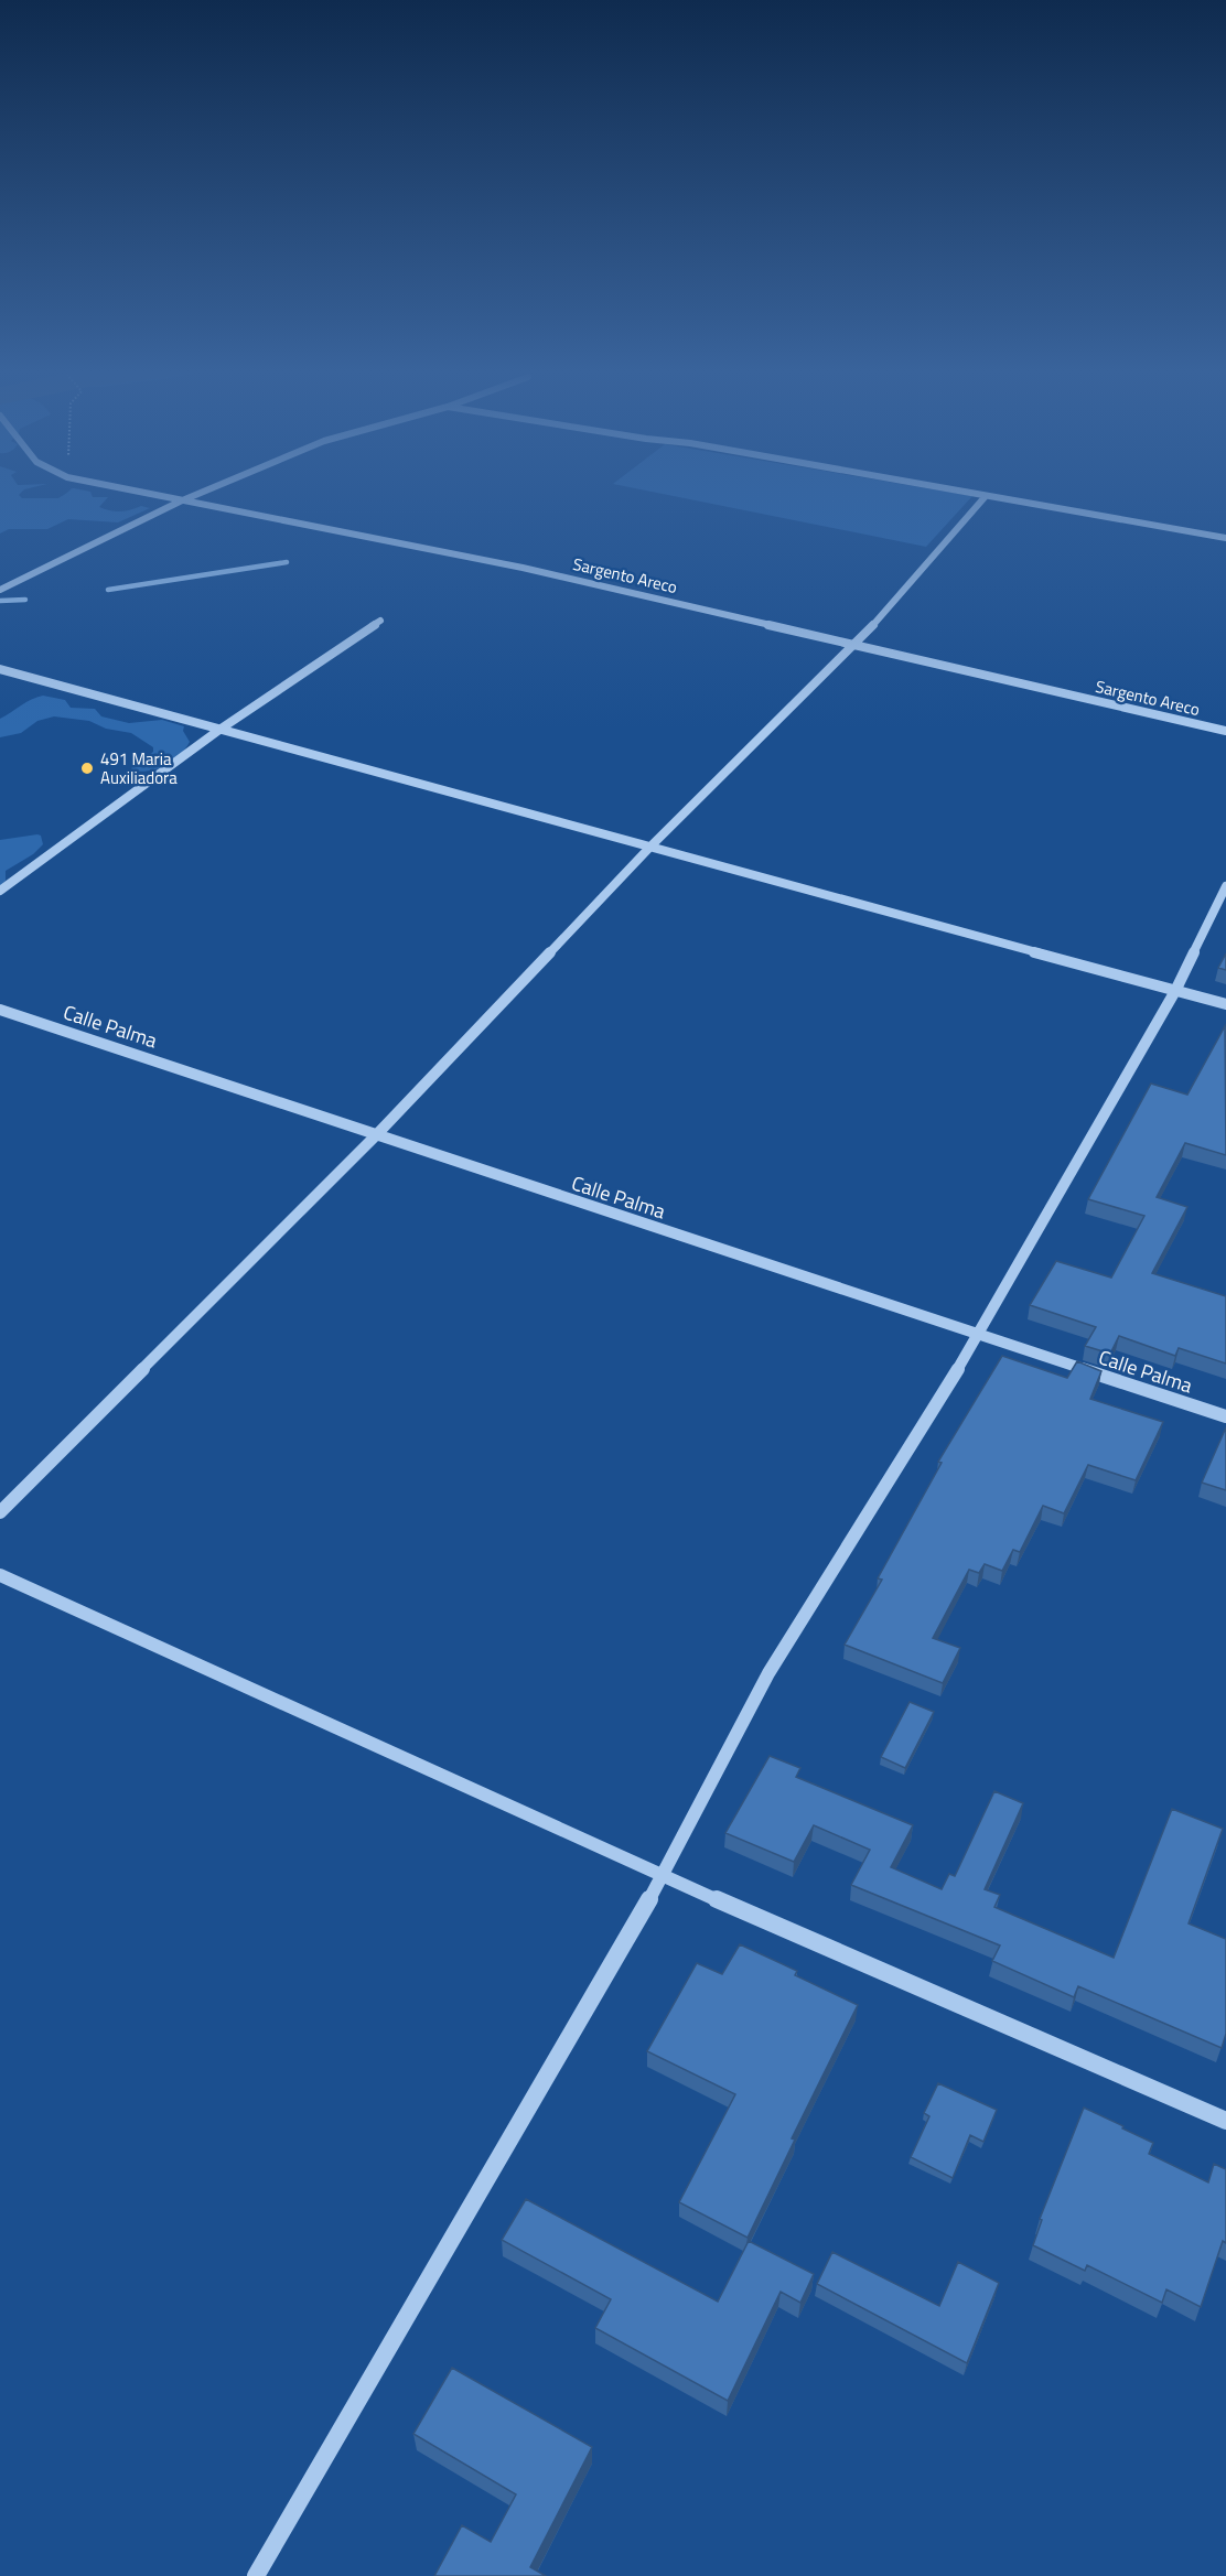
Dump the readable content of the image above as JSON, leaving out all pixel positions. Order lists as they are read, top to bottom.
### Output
{
  "streets": {
    "street": ["Sargento Areco", "Calle Palma"]
  },
  "places": ["491 Maria Auxiliadora"]
}
